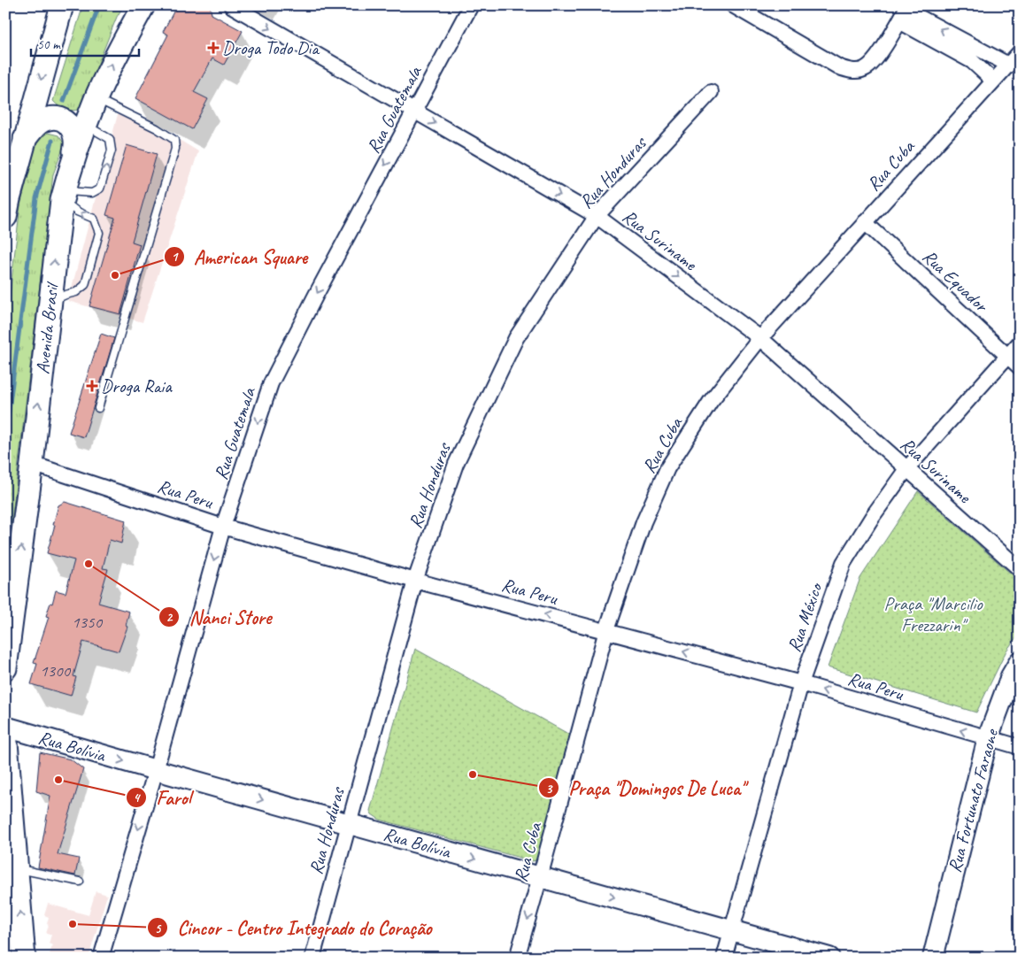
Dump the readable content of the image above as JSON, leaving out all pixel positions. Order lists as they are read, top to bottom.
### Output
{
  "streets": {
    "main road": ["Avenida Brasil", "Rua Bolívia", "Rua Fortunato Faraone"],
    "street": [
      "Rua Guatemala",
      "Rua Cuba",
      "Rua Honduras",
      "Rua Suriname",
      "Rua Equador",
      "Rua Peru",
      "Rua México"
    ]
  },
  "crossings": [
    ["Rua Guatemala", "Rua Suriname"],
    ["Rua Guatemala", "Rua Peru"],
    ["Rua Guatemala", "Rua Bolívia"],
    ["Rua Cuba", "Rua Suriname"],
    ["Rua Cuba", "Rua Equador"],
    ["Rua Cuba", "Rua Peru"],
    ["Rua Cuba", "Rua Bolívia"],
    ["Rua Honduras", "Rua Suriname"],
    ["Rua Honduras", "Rua Peru"],
    ["Rua Honduras", "Rua Bolívia"],
    ["Rua Suriname", "Rua México"],
    ["Rua Equador", "Rua México"],
    ["Avenida Brasil", "Rua Peru"],
    ["Rua Peru", "Rua México"],
    ["Rua Peru", "Rua Fortunato Faraone"],
    ["Rua México", "Rua Bolívia"]
  ],
  "one_way": [
    "Rua Guatemala",
    "Rua Suriname",
    "Avenida Brasil",
    "Rua Peru",
    "Rua Bolívia"
  ],
  "parks": ["Praça \"Marcilio Frezzarin\""],
  "places": {
    "health": ["Droga Todo Dia", "Droga Raia"],
    "other": [
      "American Square",
      "Nanci Store",
      "Praça \"Domingos De Luca\"",
      "Farol",
      "Cincor - Centro Integrado do Coração"
    ]
  },
  "house_numbers": ["1350", "1300"],
  "scale_bar": "50 m"
}
